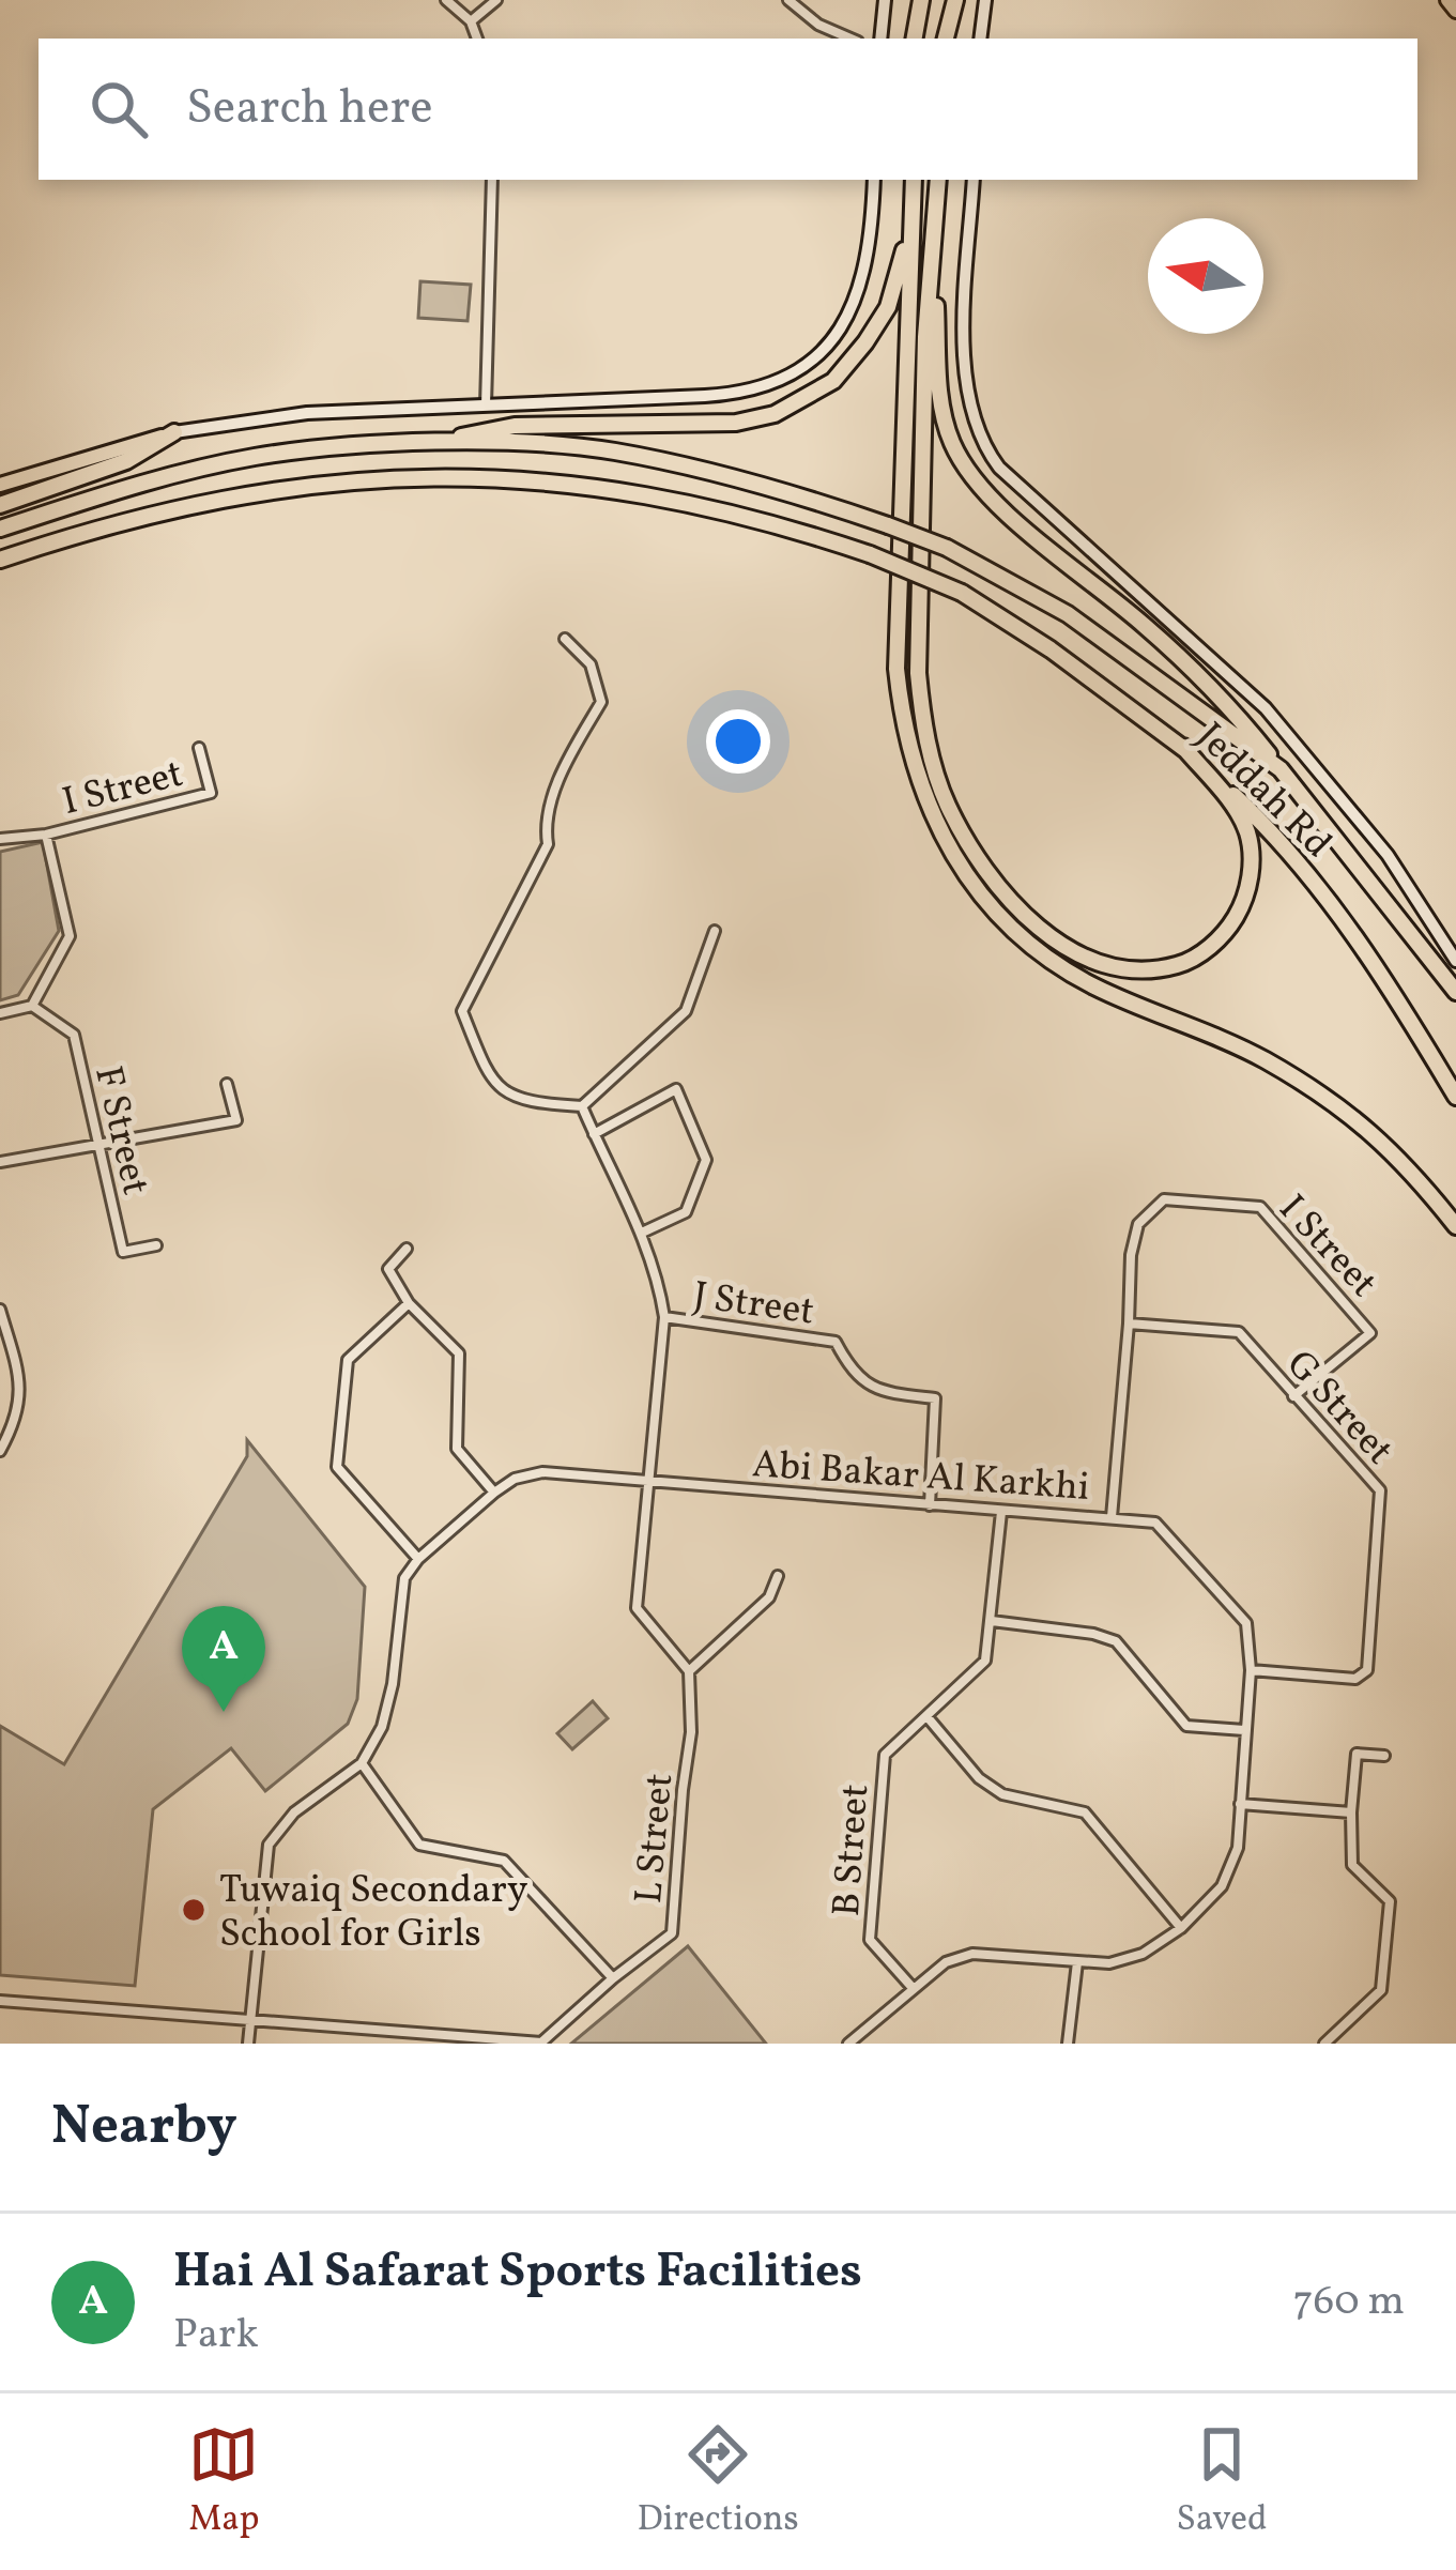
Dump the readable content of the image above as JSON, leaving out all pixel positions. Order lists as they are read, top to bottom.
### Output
{
  "streets": {
    "highway": ["Jeddah Rd"],
    "street": [
      "I Street",
      "F Street",
      "J Street",
      "G Street",
      "Abi Bakar Al Karkhi",
      "L Street",
      "B Street"
    ]
  },
  "crossings": [
    ["I Street", "G Street"],
    ["I Street", "Abi Bakar Al Karkhi"],
    ["J Street", "Abi Bakar Al Karkhi"],
    ["G Street", "Abi Bakar Al Karkhi"],
    ["Abi Bakar Al Karkhi", "L Street"],
    ["Abi Bakar Al Karkhi", "B Street"]
  ],
  "places": ["Tuwaiq Secondary School for Girls"],
  "north": "left",
  "page": {
    "search": "Search here",
    "pins": "A",
    "heading": "Nearby",
    "list": [
      {
        "mark": "A",
        "name": "Hai Al Safarat Sports Facilities",
        "note": "Park",
        "value": "760 m"
      }
    ],
    "nav": ["Map", "Directions", "Saved"]
  }
}
